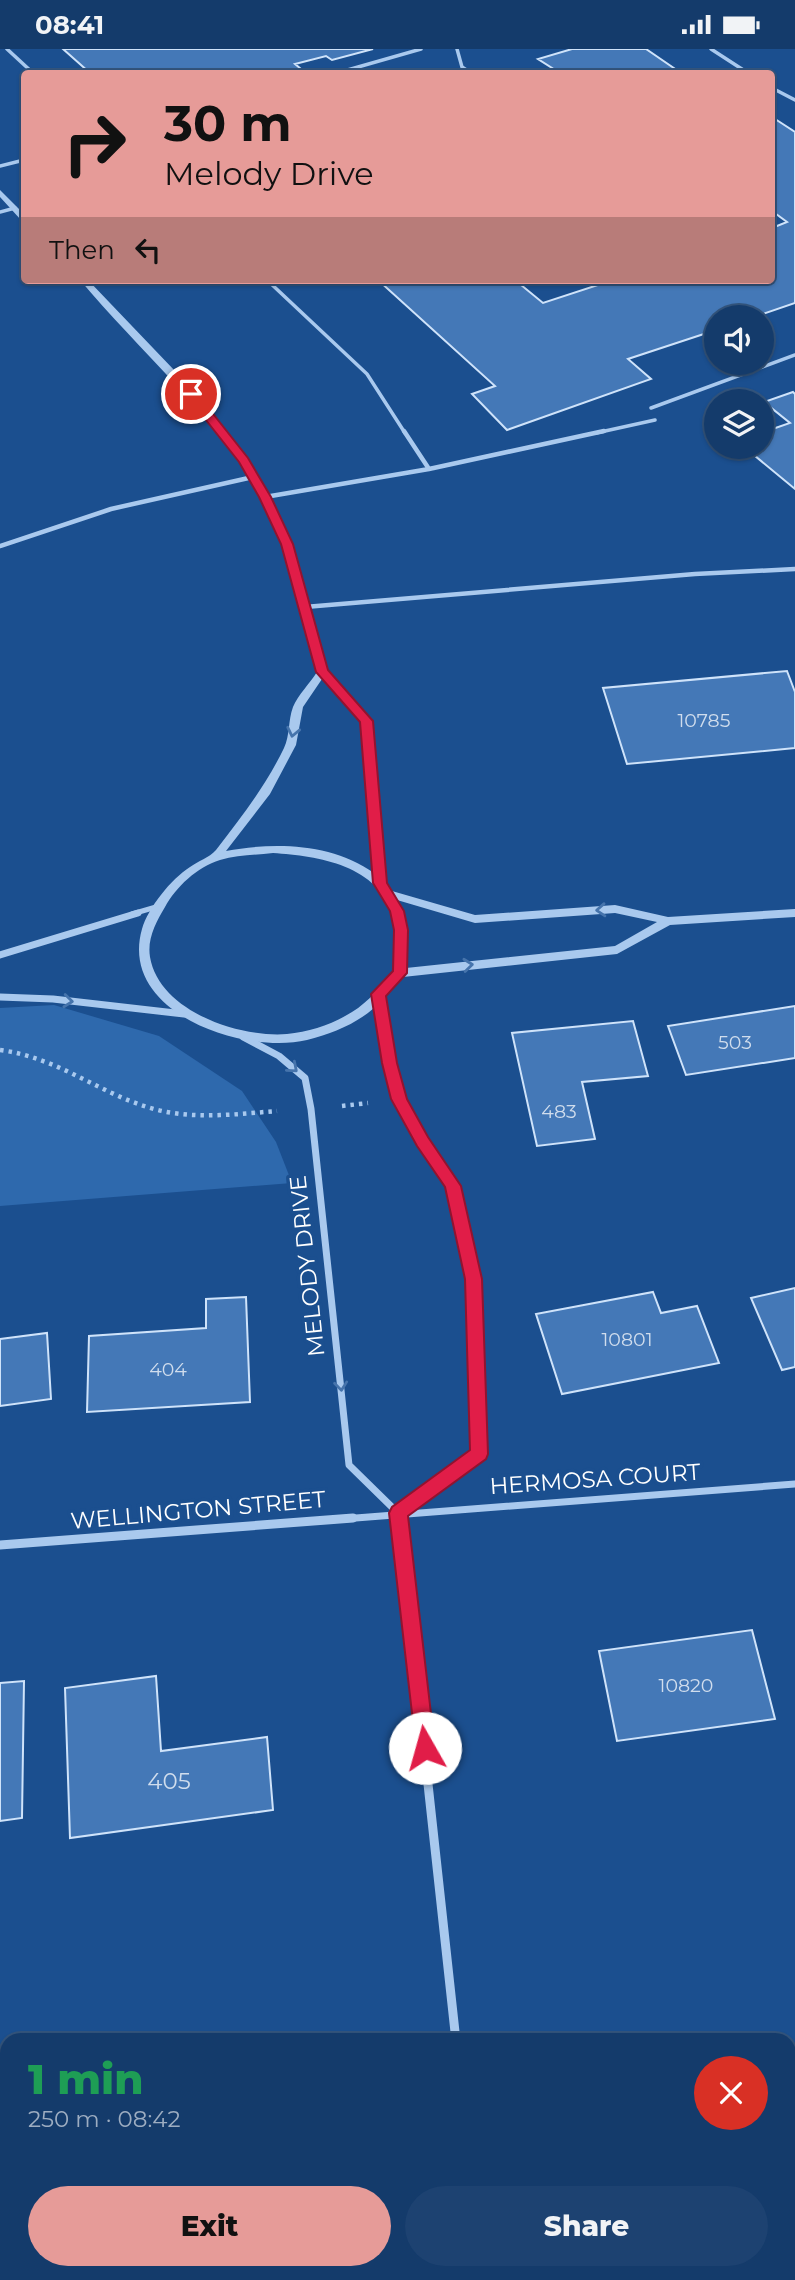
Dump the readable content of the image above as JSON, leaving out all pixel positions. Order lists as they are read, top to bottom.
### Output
{
  "streets": {
    "street": ["MELODY DRIVE", "HERMOSA COURT", "WELLINGTON STREET"]
  },
  "crossings": [
    ["MELODY DRIVE", "HERMOSA COURT"],
    ["MELODY DRIVE", "WELLINGTON STREET"],
    ["HERMOSA COURT", "WELLINGTON STREET"]
  ],
  "one_way": ["MELODY DRIVE"],
  "house_numbers": [
    "10785",
    "503",
    "483",
    "10801",
    "404",
    "10820",
    "405"
  ],
  "page": {
    "status": "08:41",
    "turn": ["30 m", "Melody Drive"],
    "then": "Then",
    "heading": ["1 min", "250 m · 08:42"],
    "buttons": ["Exit", "Share"]
  }
}
